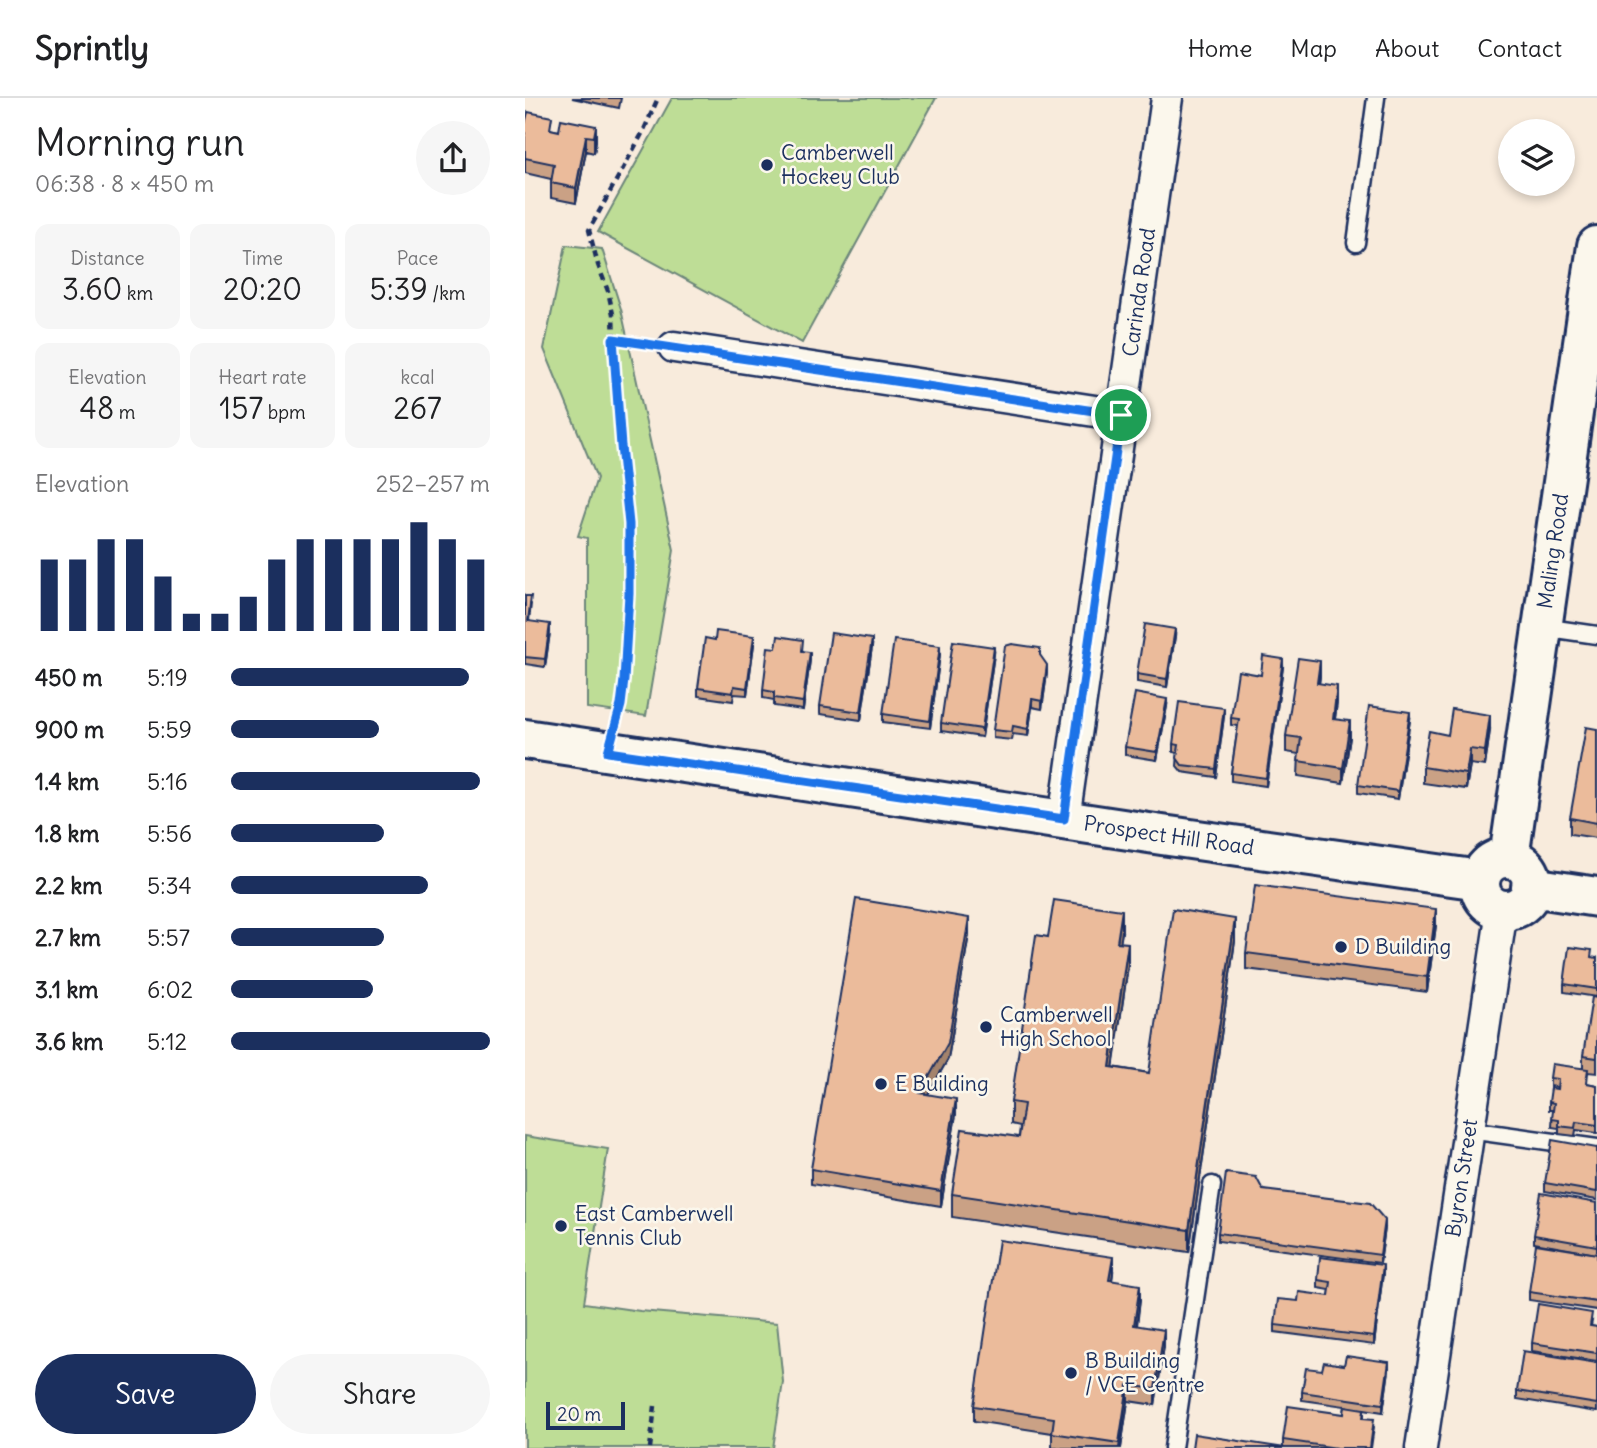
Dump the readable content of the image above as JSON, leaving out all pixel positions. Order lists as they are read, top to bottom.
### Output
{
  "streets": {
    "street": [
      "Carinda Road",
      "Maling Road",
      "Prospect Hill Road",
      "Byron Street"
    ]
  },
  "crossings": [
    ["Carinda Road", "Prospect Hill Road"],
    ["Maling Road", "Prospect Hill Road"],
    ["Maling Road", "Byron Street"],
    ["Prospect Hill Road", "Byron Street"]
  ],
  "places": [
    "Camberwell Hockey Club",
    "D Building",
    "Camberwell High School",
    "E Building",
    "East Camberwell Tennis Club",
    "B Building / VCE Centre"
  ],
  "scale_bar": "20 m",
  "page": {
    "header": "Sprintly",
    "nav": [
      "Home",
      "Map",
      "About",
      "Contact"
    ],
    "heading": ["Morning run", "06:38 · 8 × 450 m"],
    "stats": [
      ["Distance", "3.60 km"],
      ["Time", "20:20"],
      ["Pace", "5:39 /km"],
      ["Elevation", "48 m"],
      ["Heart rate", "157 bpm"],
      ["kcal", "267"]
    ],
    "chart": ["Elevation", "252–257 m"],
    "list": [
      {
        "name": "450 m",
        "note": "5:19"
      },
      {
        "name": "900 m",
        "note": "5:59"
      },
      {
        "name": "1.4 km",
        "note": "5:16"
      },
      {
        "name": "1.8 km",
        "note": "5:56"
      },
      {
        "name": "2.2 km",
        "note": "5:34"
      },
      {
        "name": "2.7 km",
        "note": "5:57"
      },
      {
        "name": "3.1 km",
        "note": "6:02"
      },
      {
        "name": "3.6 km",
        "note": "5:12"
      }
    ],
    "buttons": ["Save", "Share"],
    "scale": "20 m"
  }
}
